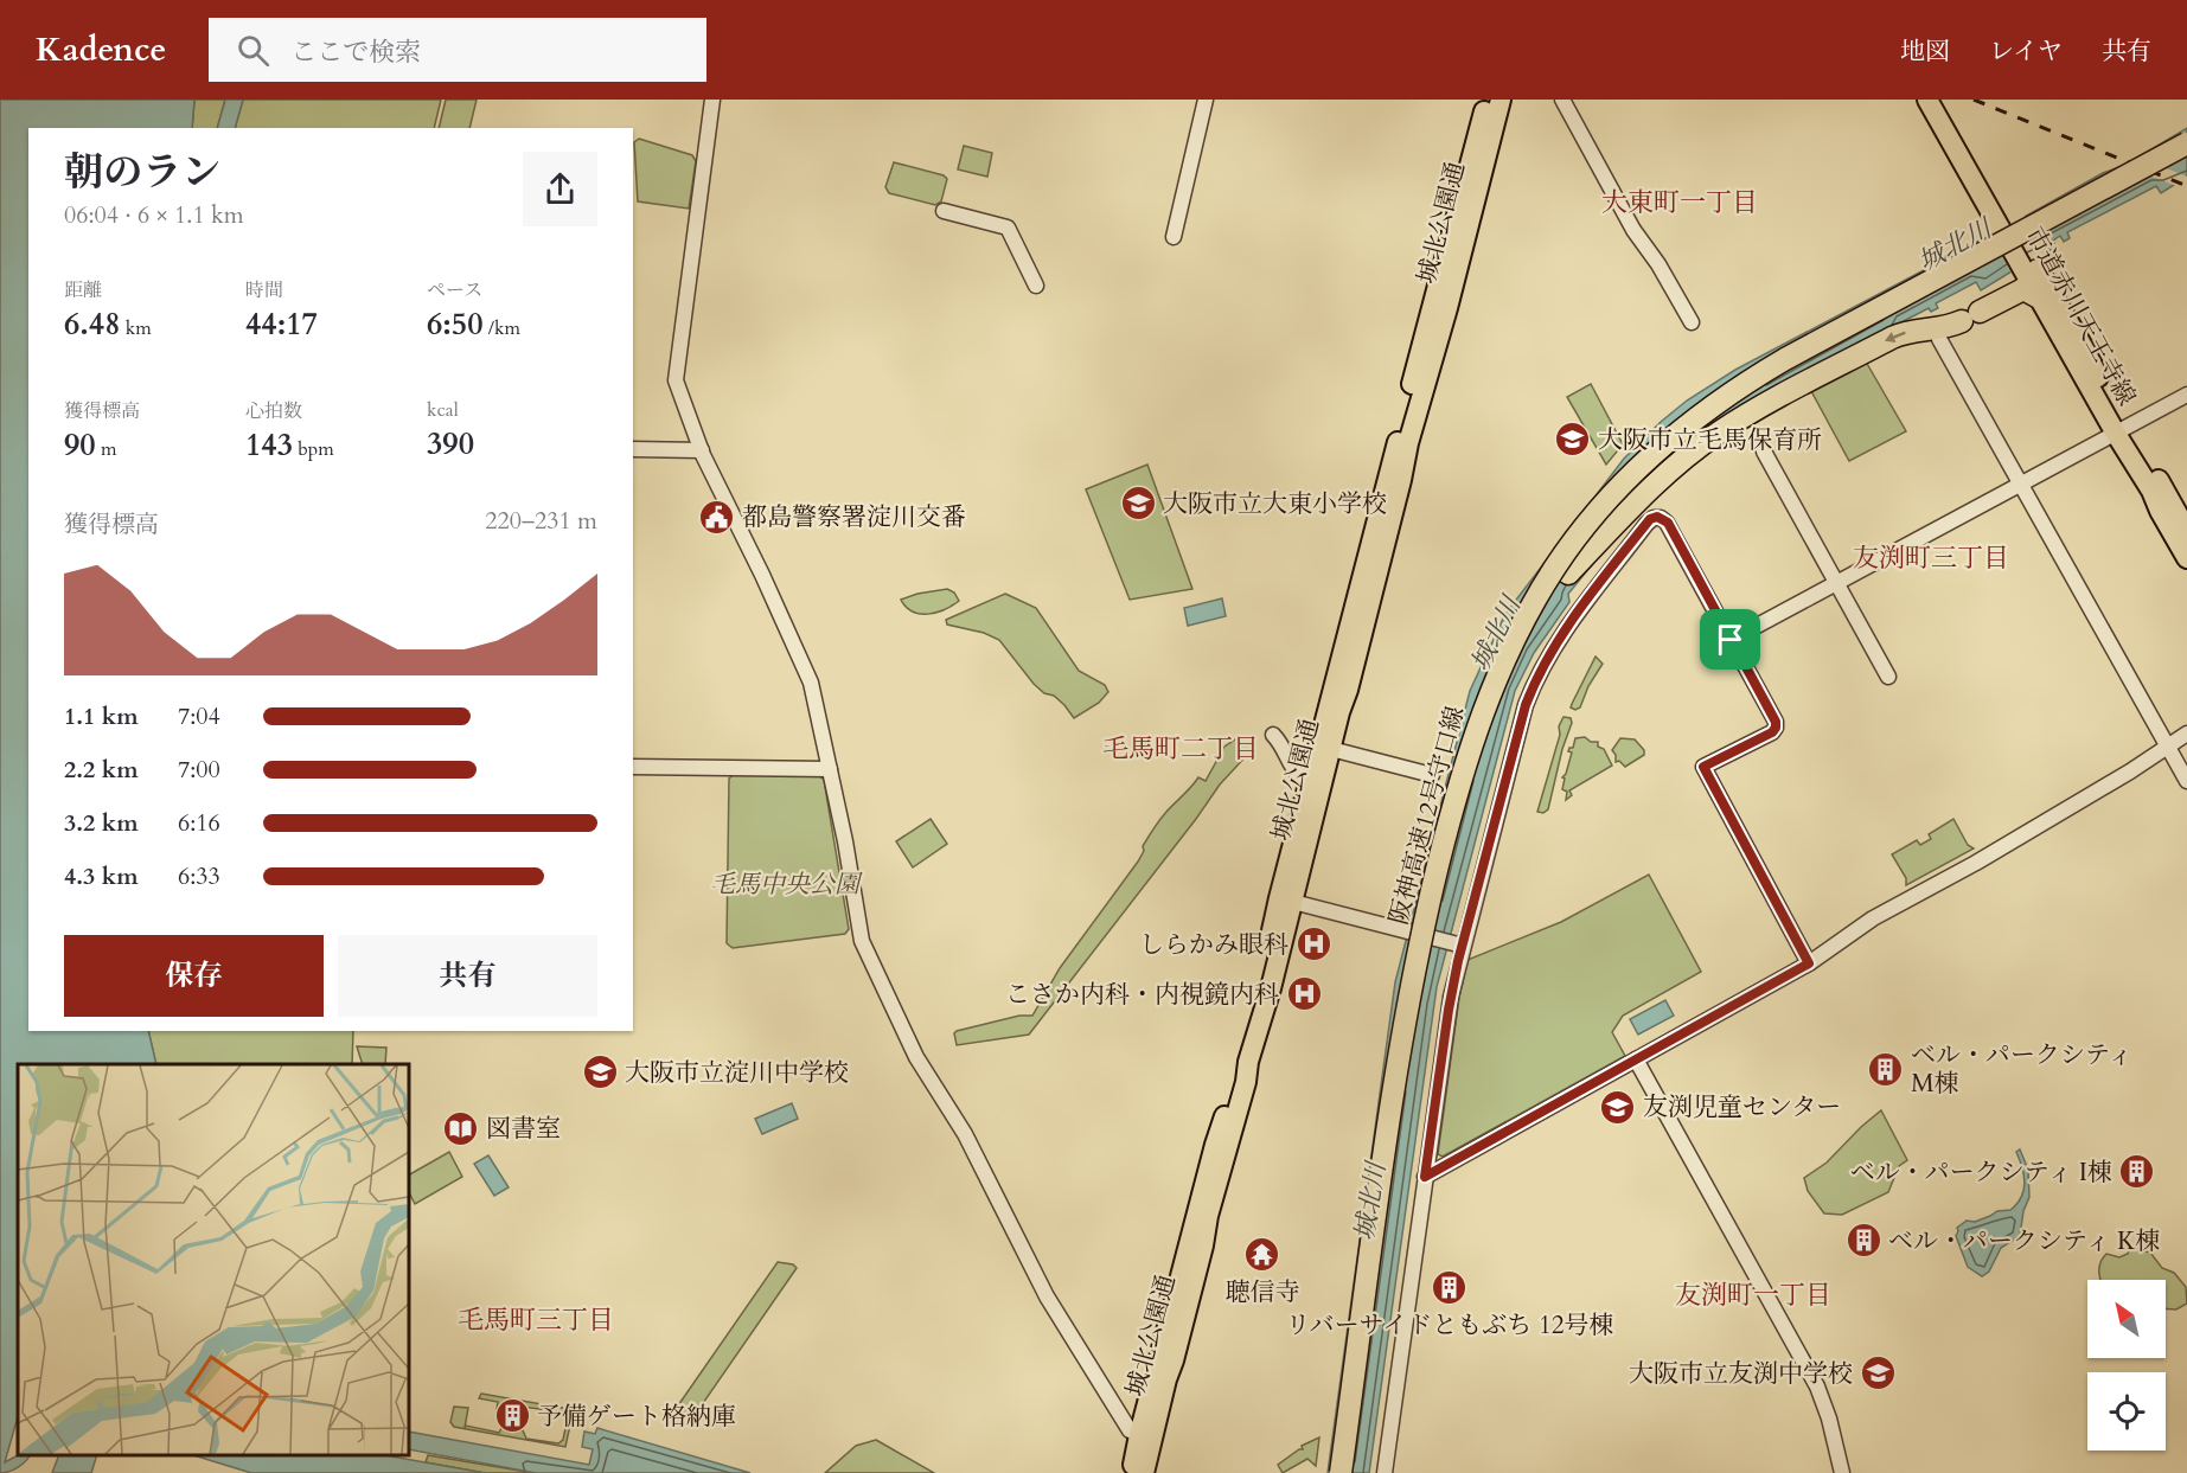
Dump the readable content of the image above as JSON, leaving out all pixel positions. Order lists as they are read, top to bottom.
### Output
{
  "streets": {
    "highway": ["阪神高速12号守口線"],
    "main road": ["城北公園通", "市道赤川天王寺線"]
  },
  "districts": [
    "大東町一丁目",
    "友渕町三丁目",
    "毛馬町二丁目",
    "友渕町一丁目",
    "毛馬町三丁目"
  ],
  "water": ["城北川"],
  "parks": ["毛馬中央公園"],
  "places": {
    "school or university": [
      "大阪市立毛馬保育所",
      "大阪市立大東小学校",
      "大阪市立淀川中学校",
      "友渕児童センター",
      "大阪市立友渕中学校"
    ],
    "public building": ["都島警察署淀川交番"],
    "hospital": ["しらかみ眼科", "こさか内科・内視鏡内科"],
    "building": [
      "ベル・パークシティ M棟",
      "ベル・パークシティ I棟",
      "ベル・パークシティ K棟",
      "リバーサイドともぶち 12号棟",
      "予備ゲート格納庫"
    ],
    "library": ["図書室"],
    "temple": ["聴信寺"]
  },
  "north": "top left",
  "page": {
    "header": "Kadence",
    "search": "ここで検索",
    "nav": ["地図", "レイヤ", "共有"],
    "heading": ["朝のラン", "06:04 · 6 × 1.1 km"],
    "stats": [
      ["距離", "6.48 km"],
      ["時間", "44:17"],
      ["ペース", "6:50 /km"],
      ["獲得標高", "90 m"],
      ["心拍数", "143 bpm"],
      ["kcal", "390"]
    ],
    "chart": ["獲得標高", "220–231 m"],
    "list": [
      {
        "name": "1.1 km",
        "note": "7:04"
      },
      {
        "name": "2.2 km",
        "note": "7:00"
      },
      {
        "name": "3.2 km",
        "note": "6:16"
      },
      {
        "name": "4.3 km",
        "note": "6:33"
      }
    ],
    "buttons": ["保存", "共有"]
  }
}
